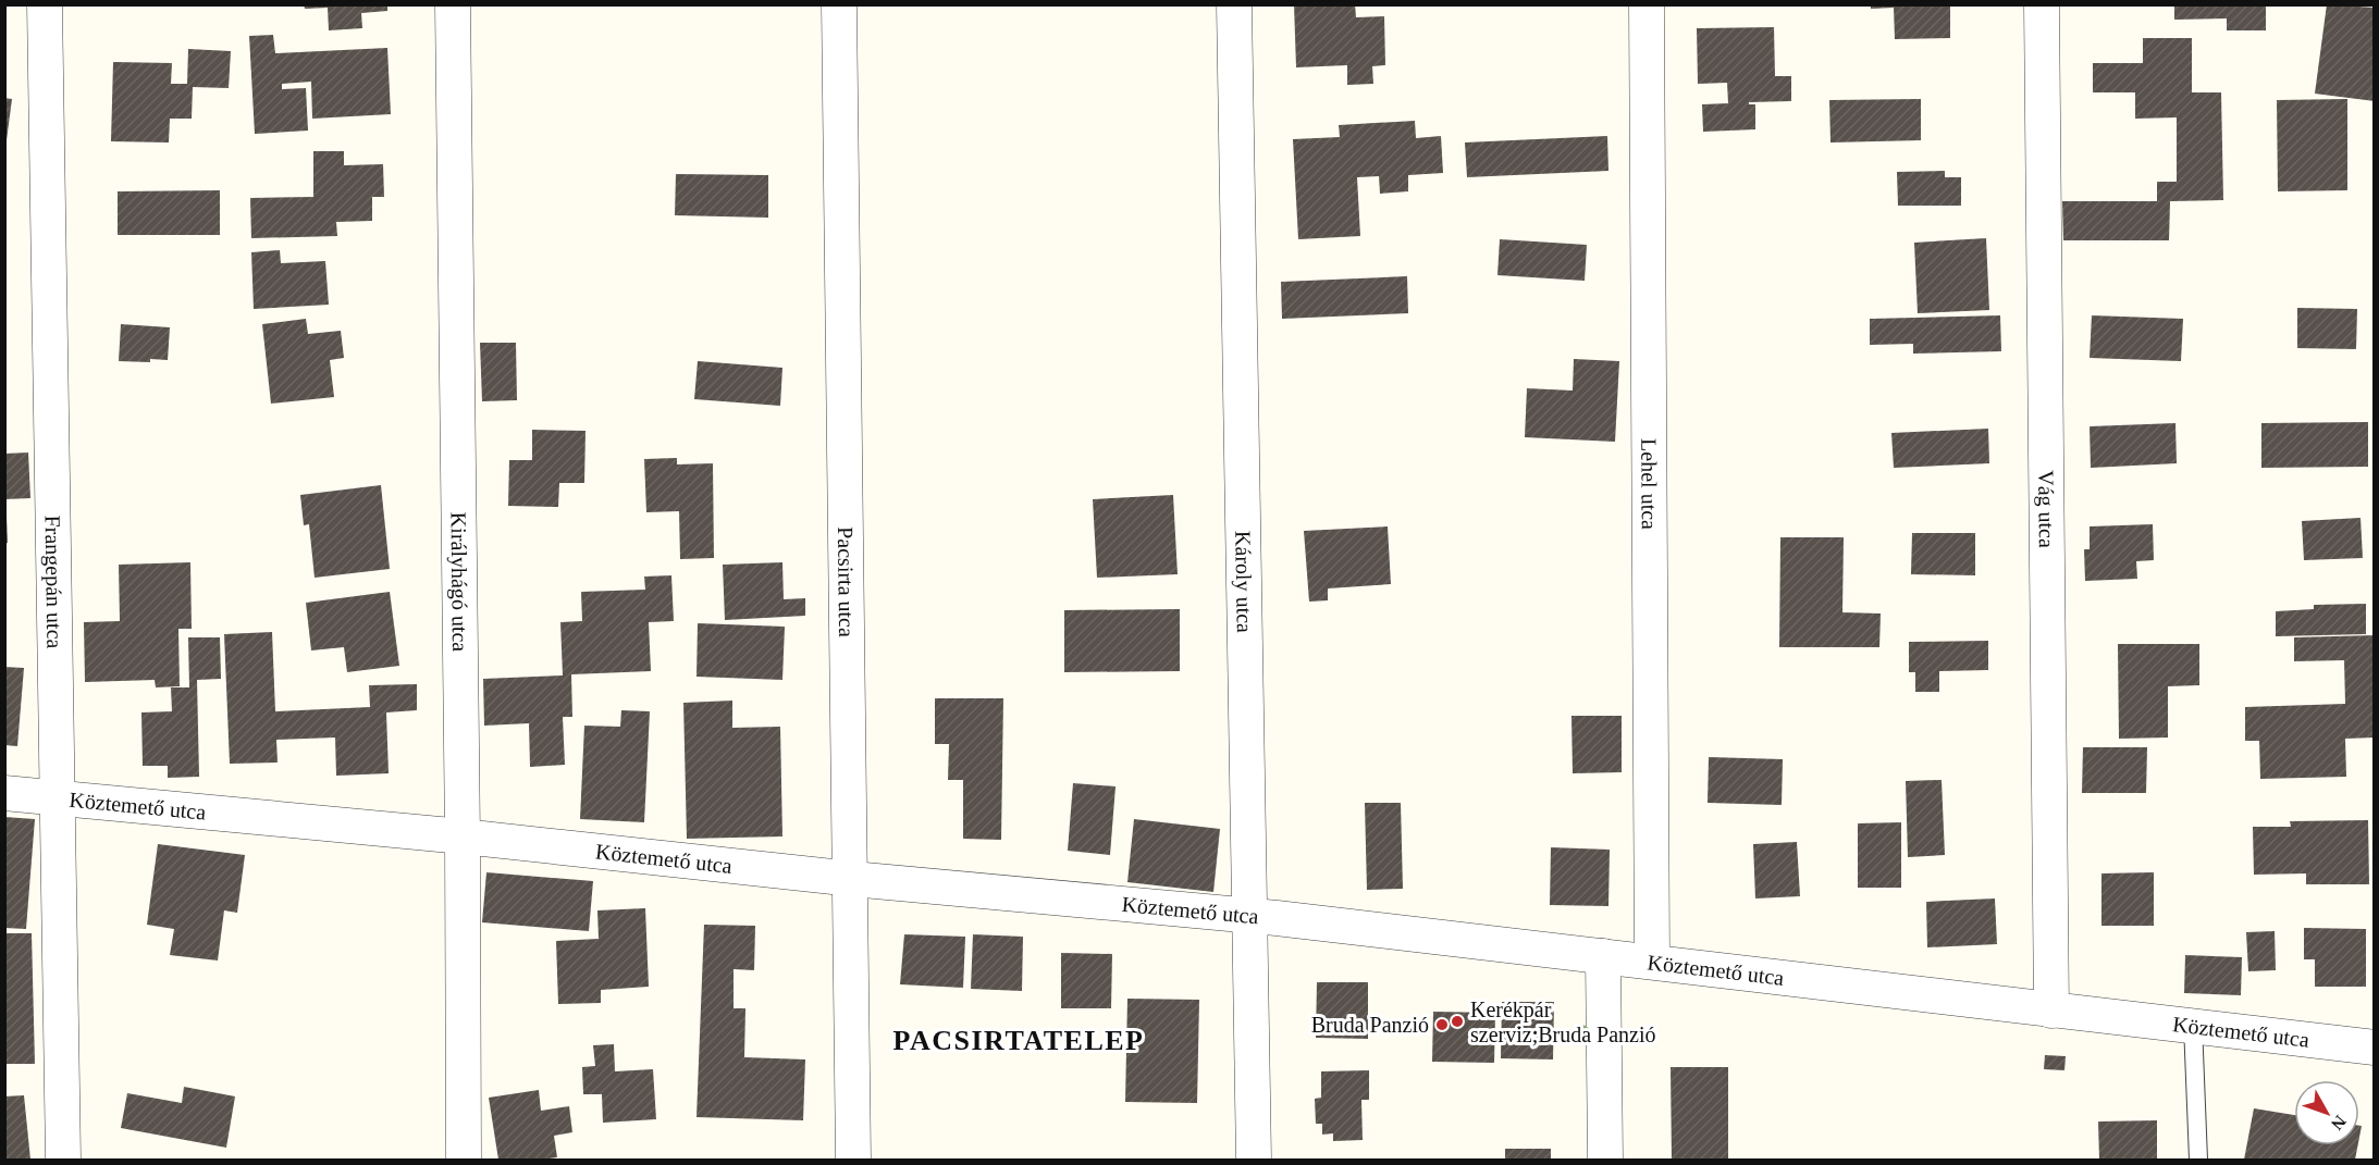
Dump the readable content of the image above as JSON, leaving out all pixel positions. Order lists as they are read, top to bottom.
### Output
{
  "streets": {
    "street": [
      "Lehel utca",
      "Vág utca",
      "Frangepán utca",
      "Királyhágó utca",
      "Pacsirta utca",
      "Károly utca",
      "Köztemető utca"
    ]
  },
  "crossings": [
    ["Lehel utca", "Köztemető utca"],
    ["Vág utca", "Köztemető utca"],
    ["Frangepán utca", "Köztemető utca"],
    ["Királyhágó utca", "Köztemető utca"],
    ["Pacsirta utca", "Köztemető utca"],
    ["Károly utca", "Köztemető utca"]
  ],
  "districts": ["PACSIRTATELEP"],
  "places": ["Kerékpár szerviz;Bruda Panzió", "Bruda Panzió"],
  "north": "bottom right"
}
